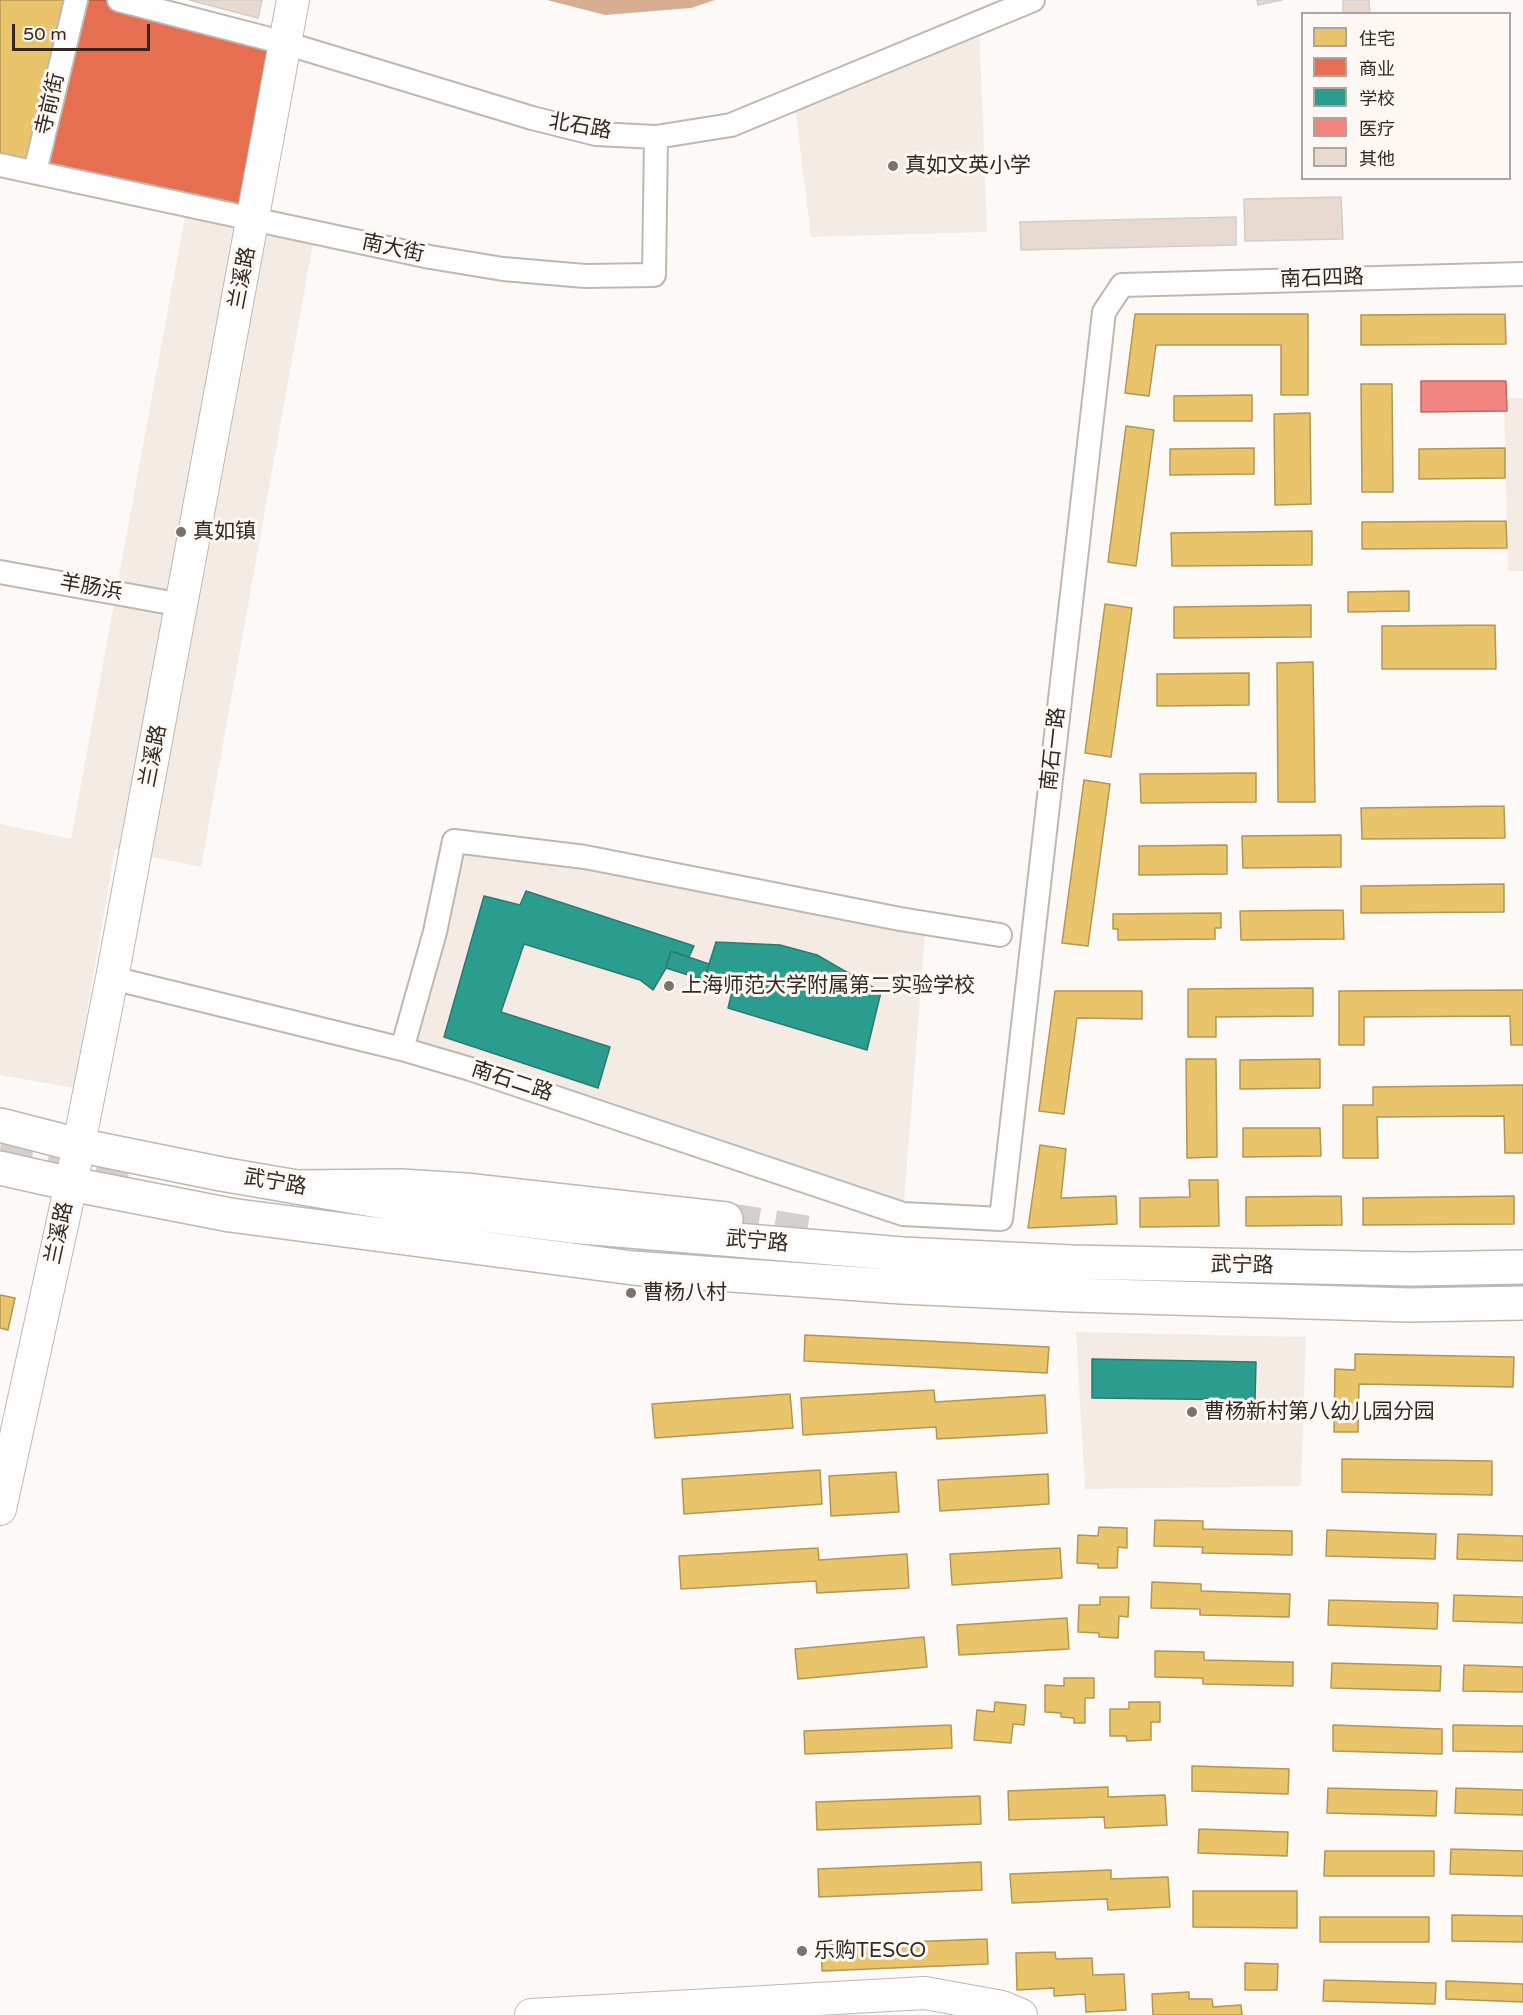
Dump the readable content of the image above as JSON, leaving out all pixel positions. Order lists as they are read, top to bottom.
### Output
{
  "streets": {
    "main road": ["武宁路"],
    "street": [
      "寺前街",
      "北石路",
      "南大街",
      "兰溪路",
      "南石四路",
      "羊肠浜",
      "南石一路",
      "南石二路"
    ]
  },
  "crossings": [
    ["寺前街", "南大街"],
    ["北石路", "南大街"],
    ["北石路", "兰溪路"],
    ["南大街", "兰溪路"],
    ["兰溪路", "羊肠浜"],
    ["兰溪路", "南石二路"],
    ["兰溪路", "武宁路"],
    ["南石四路", "南石一路"],
    ["南石一路", "南石二路"]
  ],
  "places": [
    "真如文英小学",
    "真如镇",
    "上海师范大学附属第二实验学校",
    "曹杨八村",
    "曹杨新村第八幼儿园分园",
    "乐购TESCO"
  ],
  "legend": [
    "住宅",
    "商业",
    "学校",
    "医疗",
    "其他"
  ],
  "scale_bar": "50 m"
}
